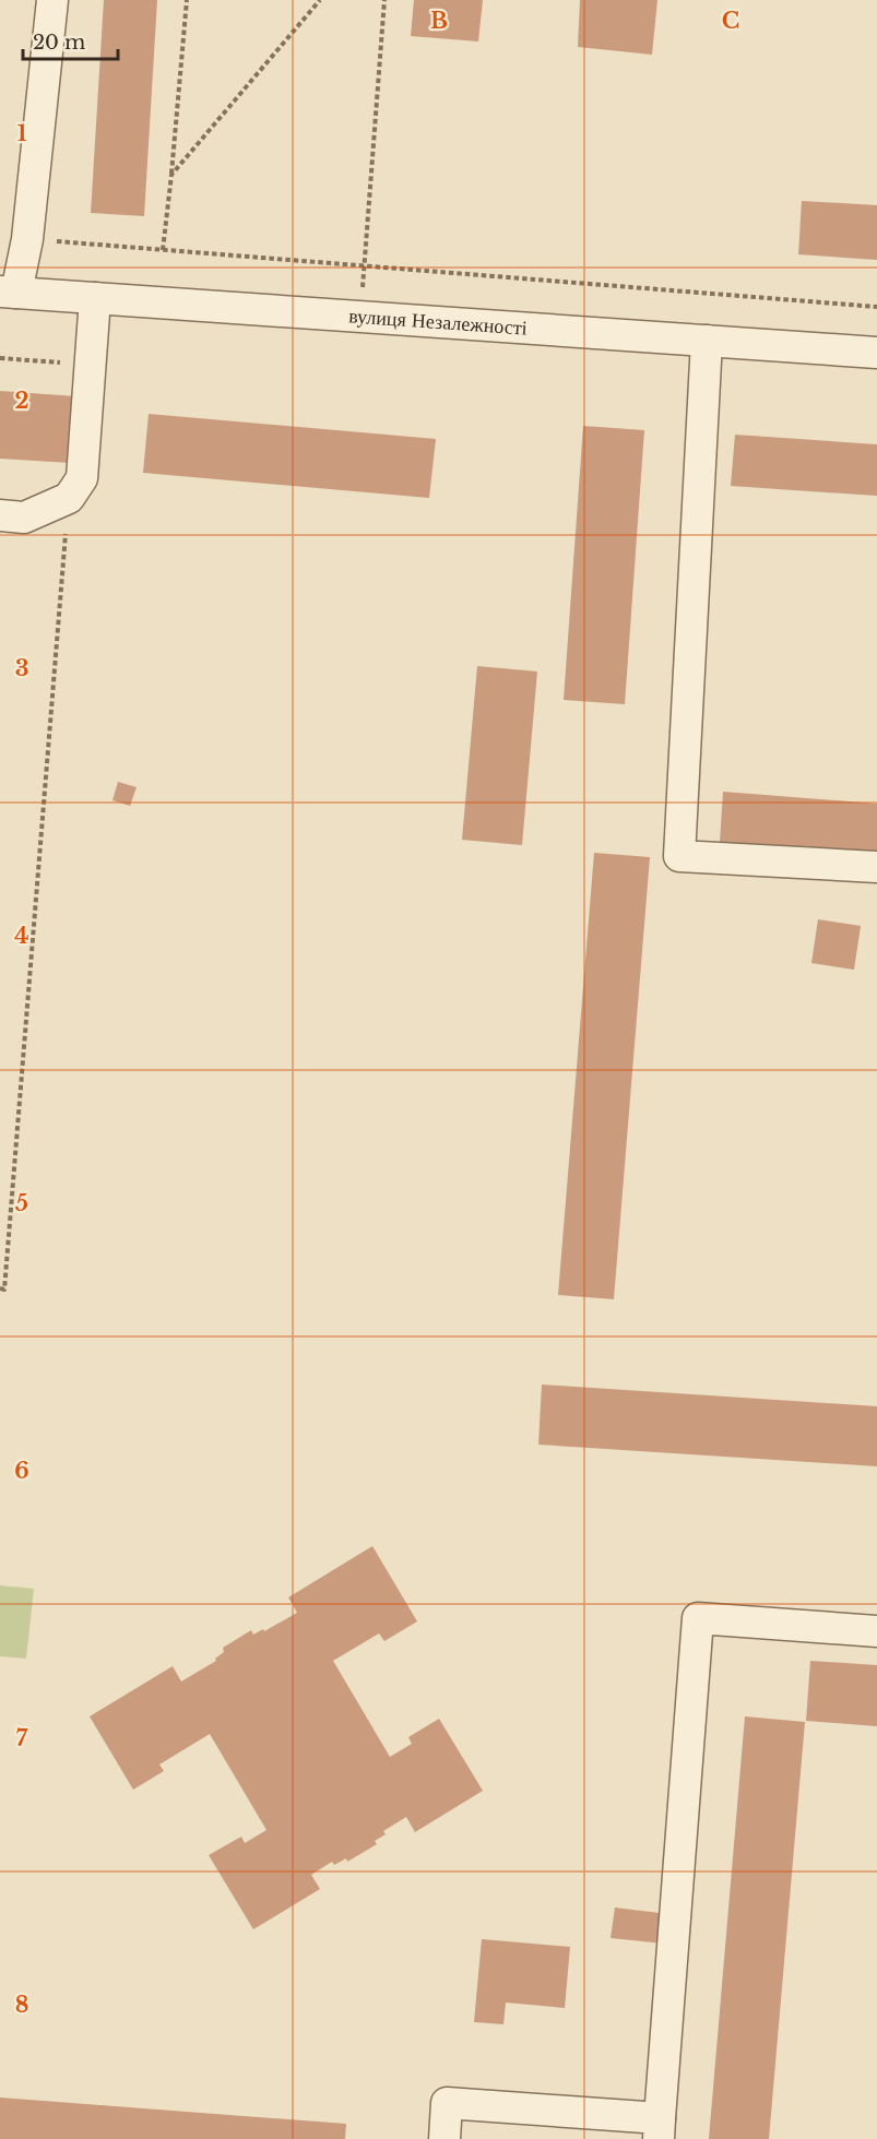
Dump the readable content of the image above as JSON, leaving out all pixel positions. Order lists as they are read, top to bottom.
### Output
{
  "streets": {
    "street": ["вулиця Незалежності"]
  },
  "scale_bar": "20 m",
  "grid": {
    "columns": ["B", "C"],
    "rows": [
      "1",
      "2",
      "3",
      "4",
      "5",
      "6",
      "7",
      "8"
    ]
  }
}
